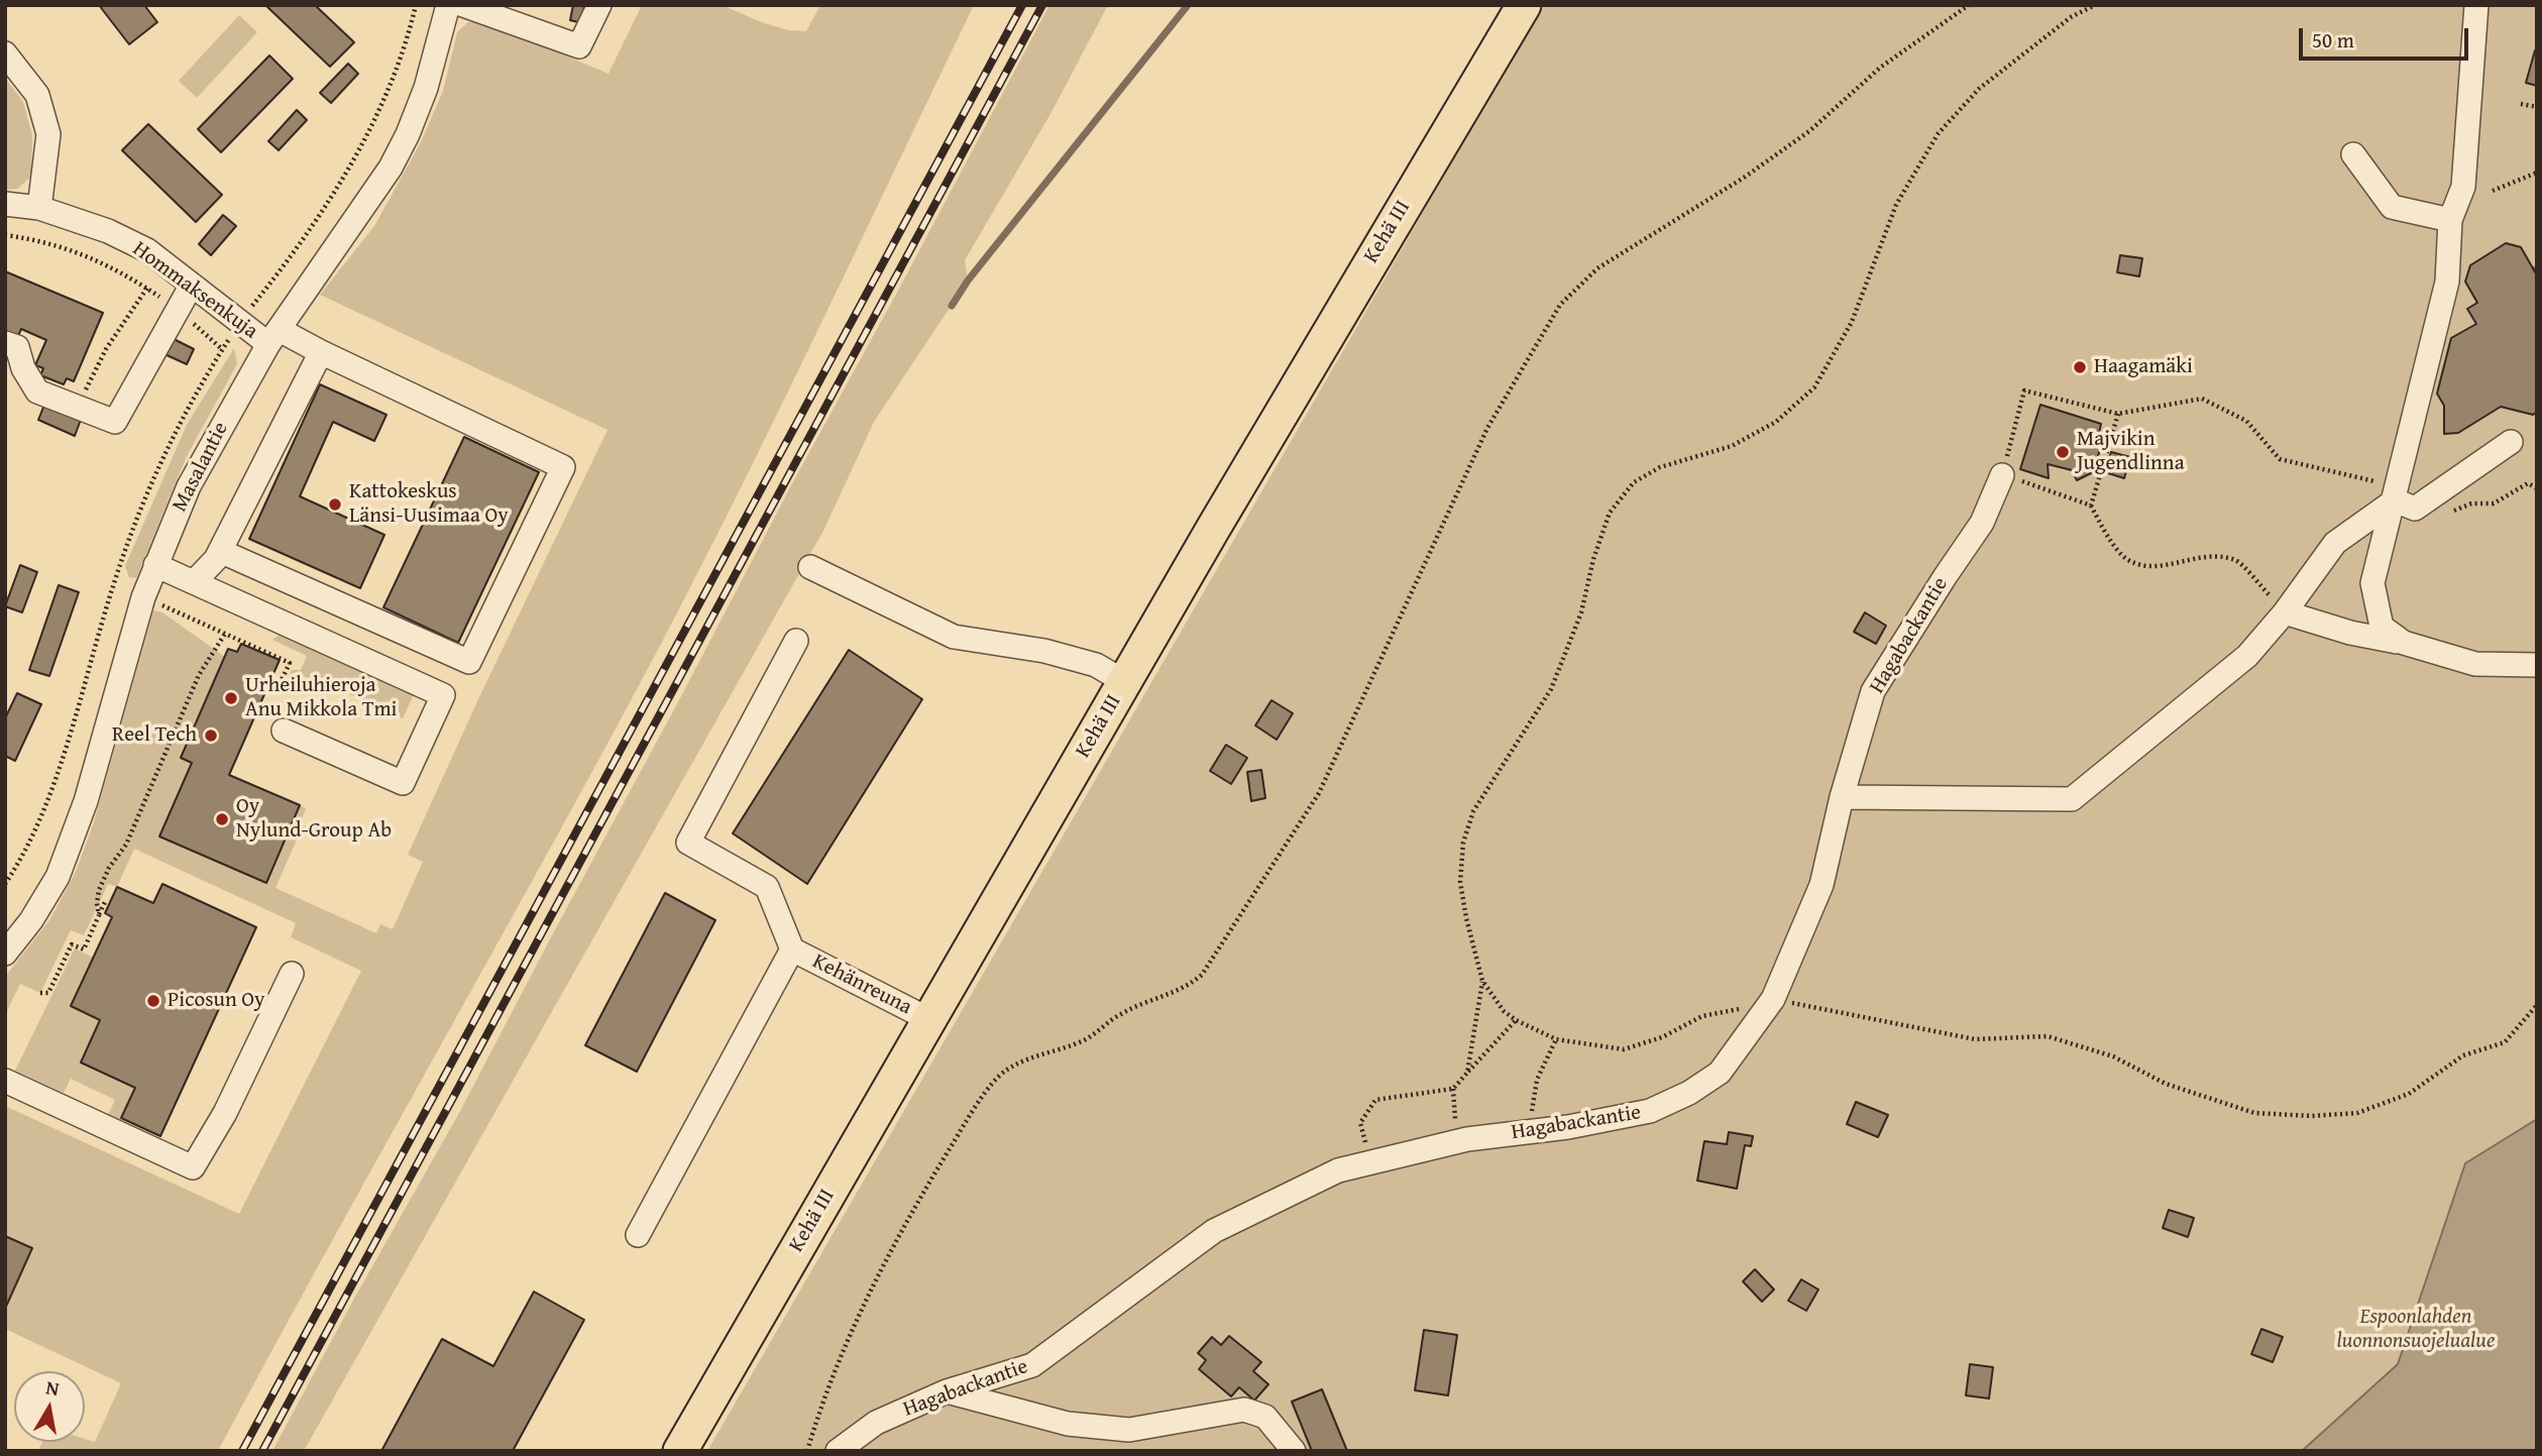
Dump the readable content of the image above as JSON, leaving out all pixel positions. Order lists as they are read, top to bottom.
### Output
{
  "streets": {
    "highway": ["Kehä III"],
    "street": [
      "Hommaksenkuja",
      "Masalantie",
      "Hagabackantie",
      "Kehänreuna"
    ]
  },
  "crossings": [
    ["Kehä III", "Kehänreuna"],
    ["Hommaksenkuja", "Masalantie"]
  ],
  "parks": ["Espoonlahden luonnonsuojelualue"],
  "places": [
    "Haagamäki",
    "Majvikin Jugendlinna",
    "Kattokeskus Länsi-Uusimaa Oy",
    "Urheiluhieroja Anu Mikkola Tmi",
    "Reel Tech",
    "Oy Nylund-Group Ab",
    "Picosun Oy"
  ],
  "scale_bar": "50 m",
  "north": "top"
}
